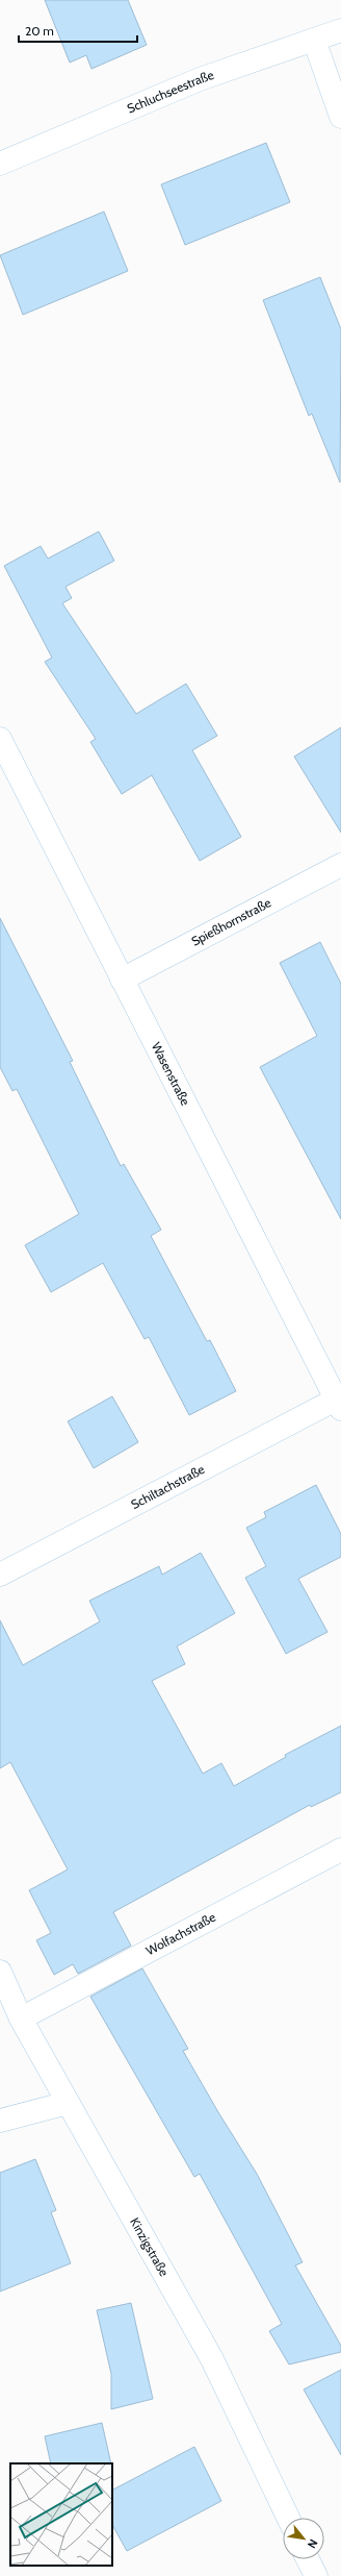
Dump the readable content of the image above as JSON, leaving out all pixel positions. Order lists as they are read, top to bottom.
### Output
{
  "streets": {
    "street": [
      "Schluchseestraße",
      "Spießhornstraße",
      "Wasenstraße",
      "Schiltachstraße",
      "Wolfachstraße",
      "Kinzigstraße"
    ]
  },
  "crossings": [
    ["Spießhornstraße", "Wasenstraße"],
    ["Wasenstraße", "Schiltachstraße"],
    ["Wolfachstraße", "Kinzigstraße"]
  ],
  "scale_bar": "20 m",
  "north": "bottom right"
}
